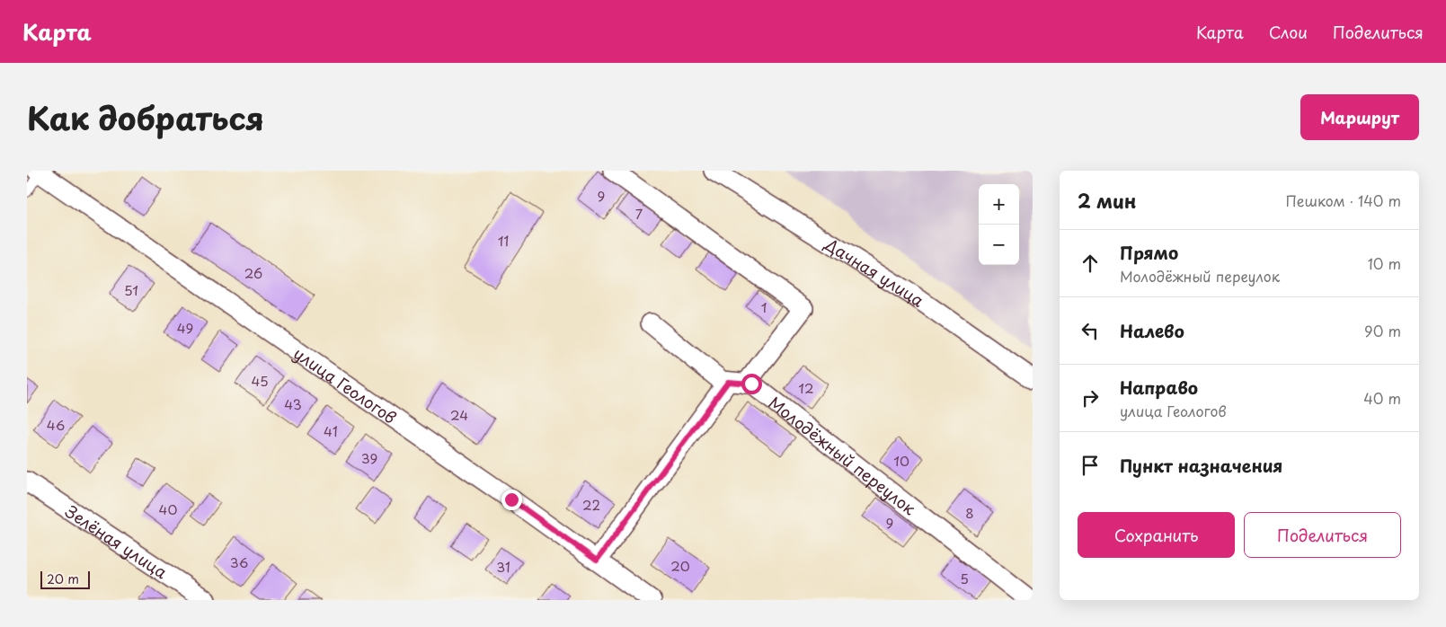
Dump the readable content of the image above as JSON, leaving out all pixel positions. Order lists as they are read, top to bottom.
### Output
{
  "streets": {
    "street": [
      "Дачная улица",
      "улица Геологов",
      "Молодёжный переулок",
      "Зелёная улица"
    ]
  },
  "house_numbers": [
    "9",
    "7",
    "11",
    "26",
    "51",
    "1",
    "49",
    "45",
    "12",
    "43",
    "24",
    "46",
    "41",
    "39",
    "10",
    "22",
    "40",
    "8",
    "9",
    "36",
    "20",
    "31",
    "5"
  ],
  "scale_bar": "20 m",
  "page": {
    "header": "Карта",
    "nav": ["Карта", "Слои", "Поделиться"],
    "title": "Как добраться",
    "buttons": [
      "Маршрут",
      ["Сохранить", "Поделиться"]
    ],
    "heading": ["2 мин", "Пешком · 140 m"],
    "map_buttons": ["+", "−"],
    "list": [
      ["Прямо", "Молодёжный переулок", "10 m"],
      ["Налево", "90 m"],
      ["Направо", "улица Геологов", "40 m"],
      "Пункт назначения"
    ],
    "scale": "20 m"
  }
}
